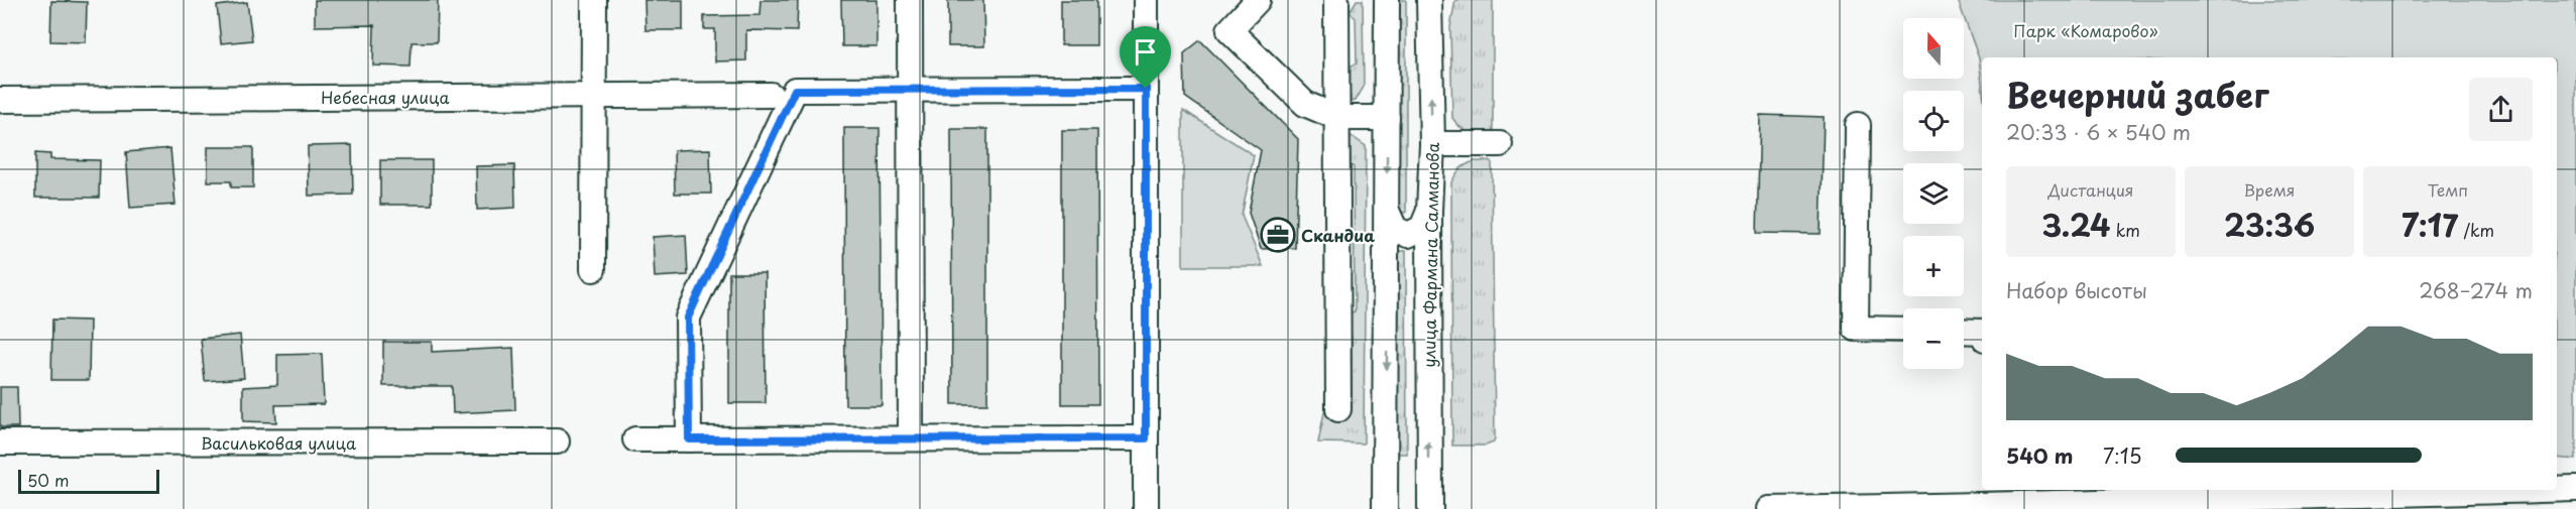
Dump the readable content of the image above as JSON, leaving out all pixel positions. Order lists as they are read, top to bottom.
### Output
{
  "streets": {
    "street": ["Небесная улица", "улица Фармана Салманова", "Васильковая улица"]
  },
  "parks": ["Парк «Комарово»"],
  "places": {
    "office": ["Скандиа"]
  },
  "scale_bar": "50 m",
  "north": "top",
  "page": {
    "map_buttons": ["+", "−"],
    "heading": ["Вечерний забег", "20:33 · 6 × 540 m"],
    "stats": [
      ["Дистанция", "3.24 km"],
      ["Время", "23:36"],
      ["Темп", "7:17 /km"]
    ],
    "chart": ["Набор высоты", "268–274 m"],
    "list": [
      {
        "name": "540 m",
        "note": "7:15"
      }
    ],
    "scale": "50 m"
  }
}
